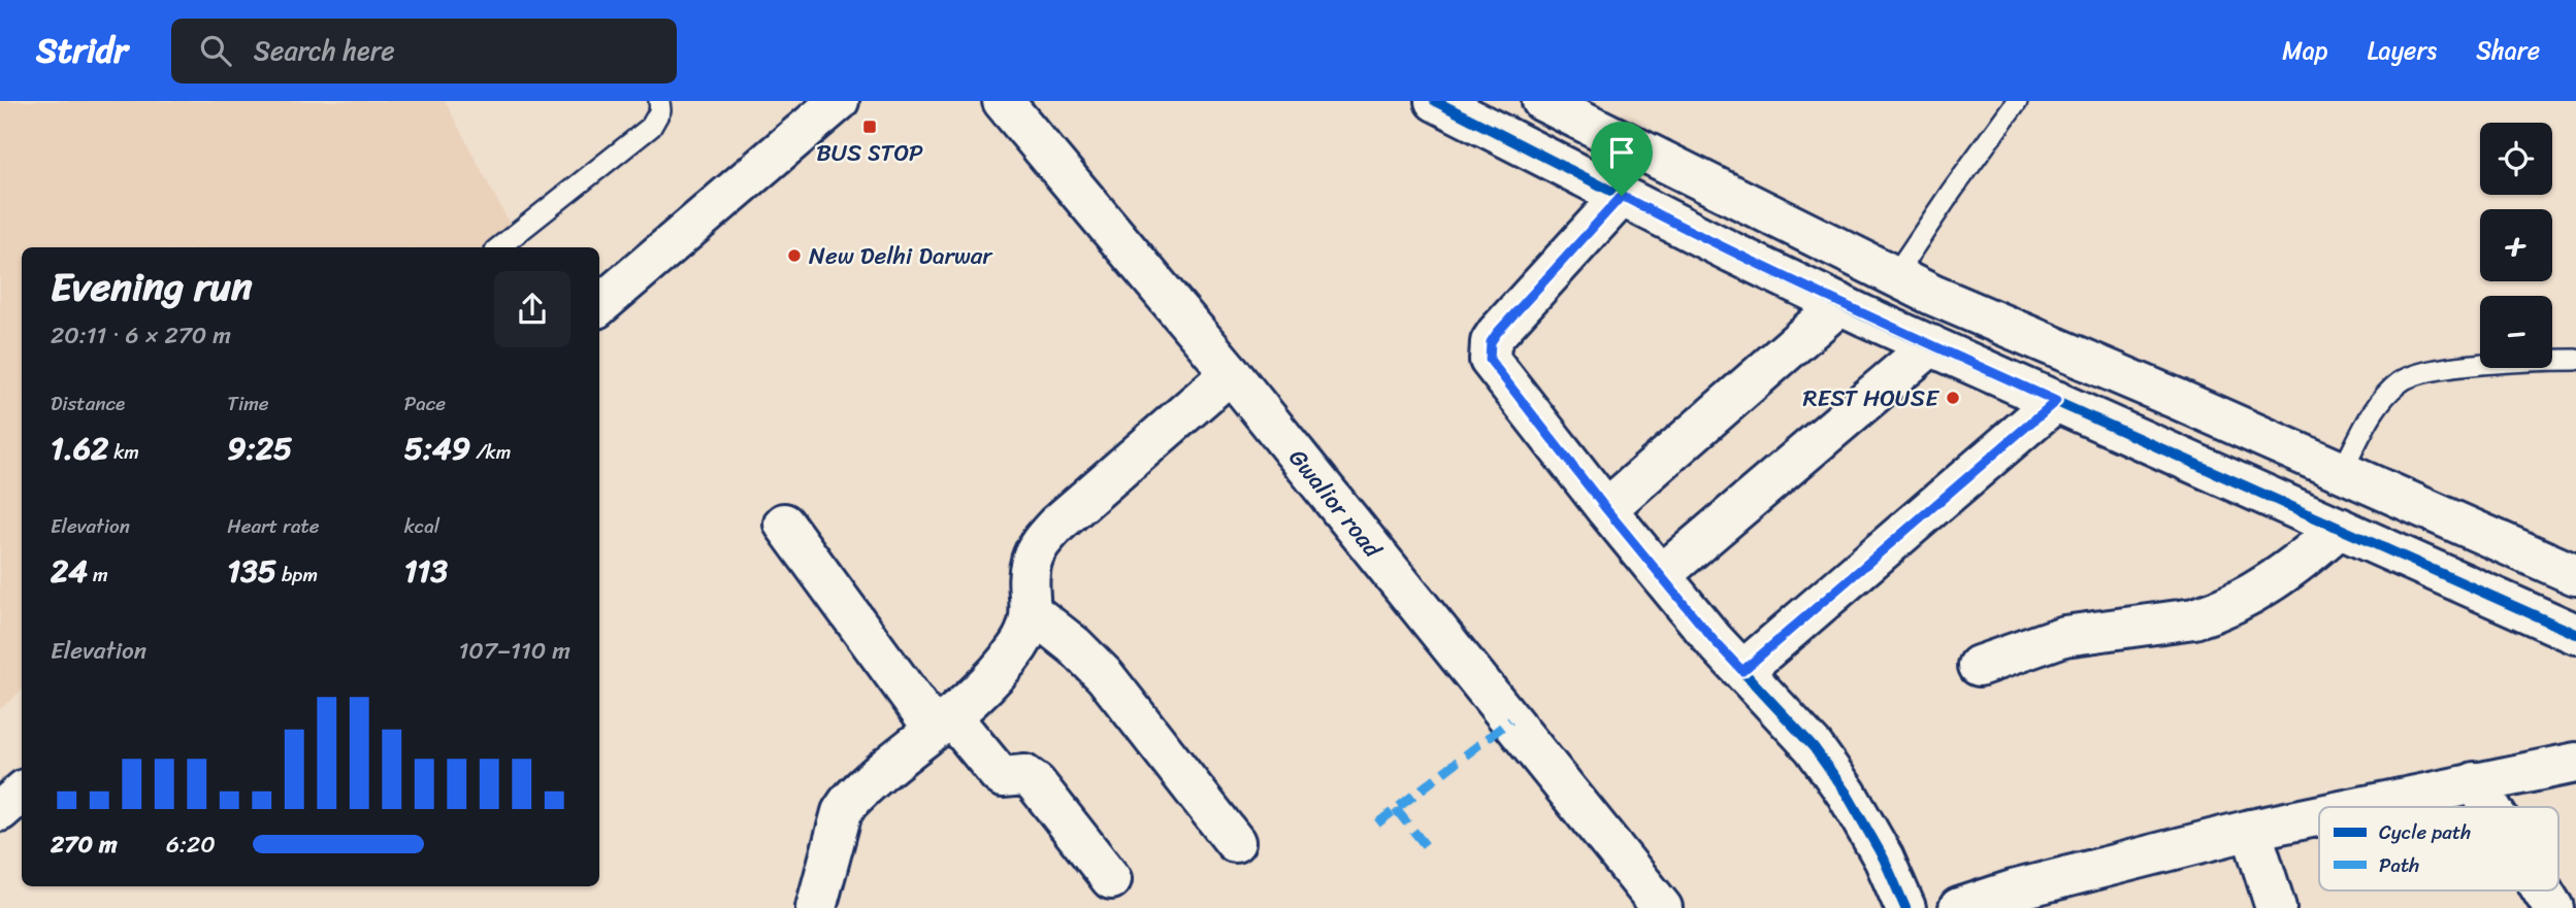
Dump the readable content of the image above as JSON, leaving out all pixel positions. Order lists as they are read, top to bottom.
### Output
{
  "streets": {
    "street": ["Gwalior road"]
  },
  "places": {
    "transit": ["BUS STOP"],
    "other": ["New Delhi Darwar", "REST HOUSE"]
  },
  "legend": ["Cycle path", "Path"],
  "page": {
    "header": "Stridr",
    "search": "Search here",
    "nav": ["Map", "Layers", "Share"],
    "map_buttons": ["+", "−"],
    "heading": ["Evening run", "20:11 · 6 × 270 m"],
    "stats": [
      ["Distance", "1.62 km"],
      ["Time", "9:25"],
      ["Pace", "5:49 /km"],
      ["Elevation", "24 m"],
      ["Heart rate", "135 bpm"],
      ["kcal", "113"]
    ],
    "chart": ["Elevation", "107–110 m"],
    "list": [
      {
        "name": "270 m",
        "note": "6:20"
      }
    ]
  }
}
